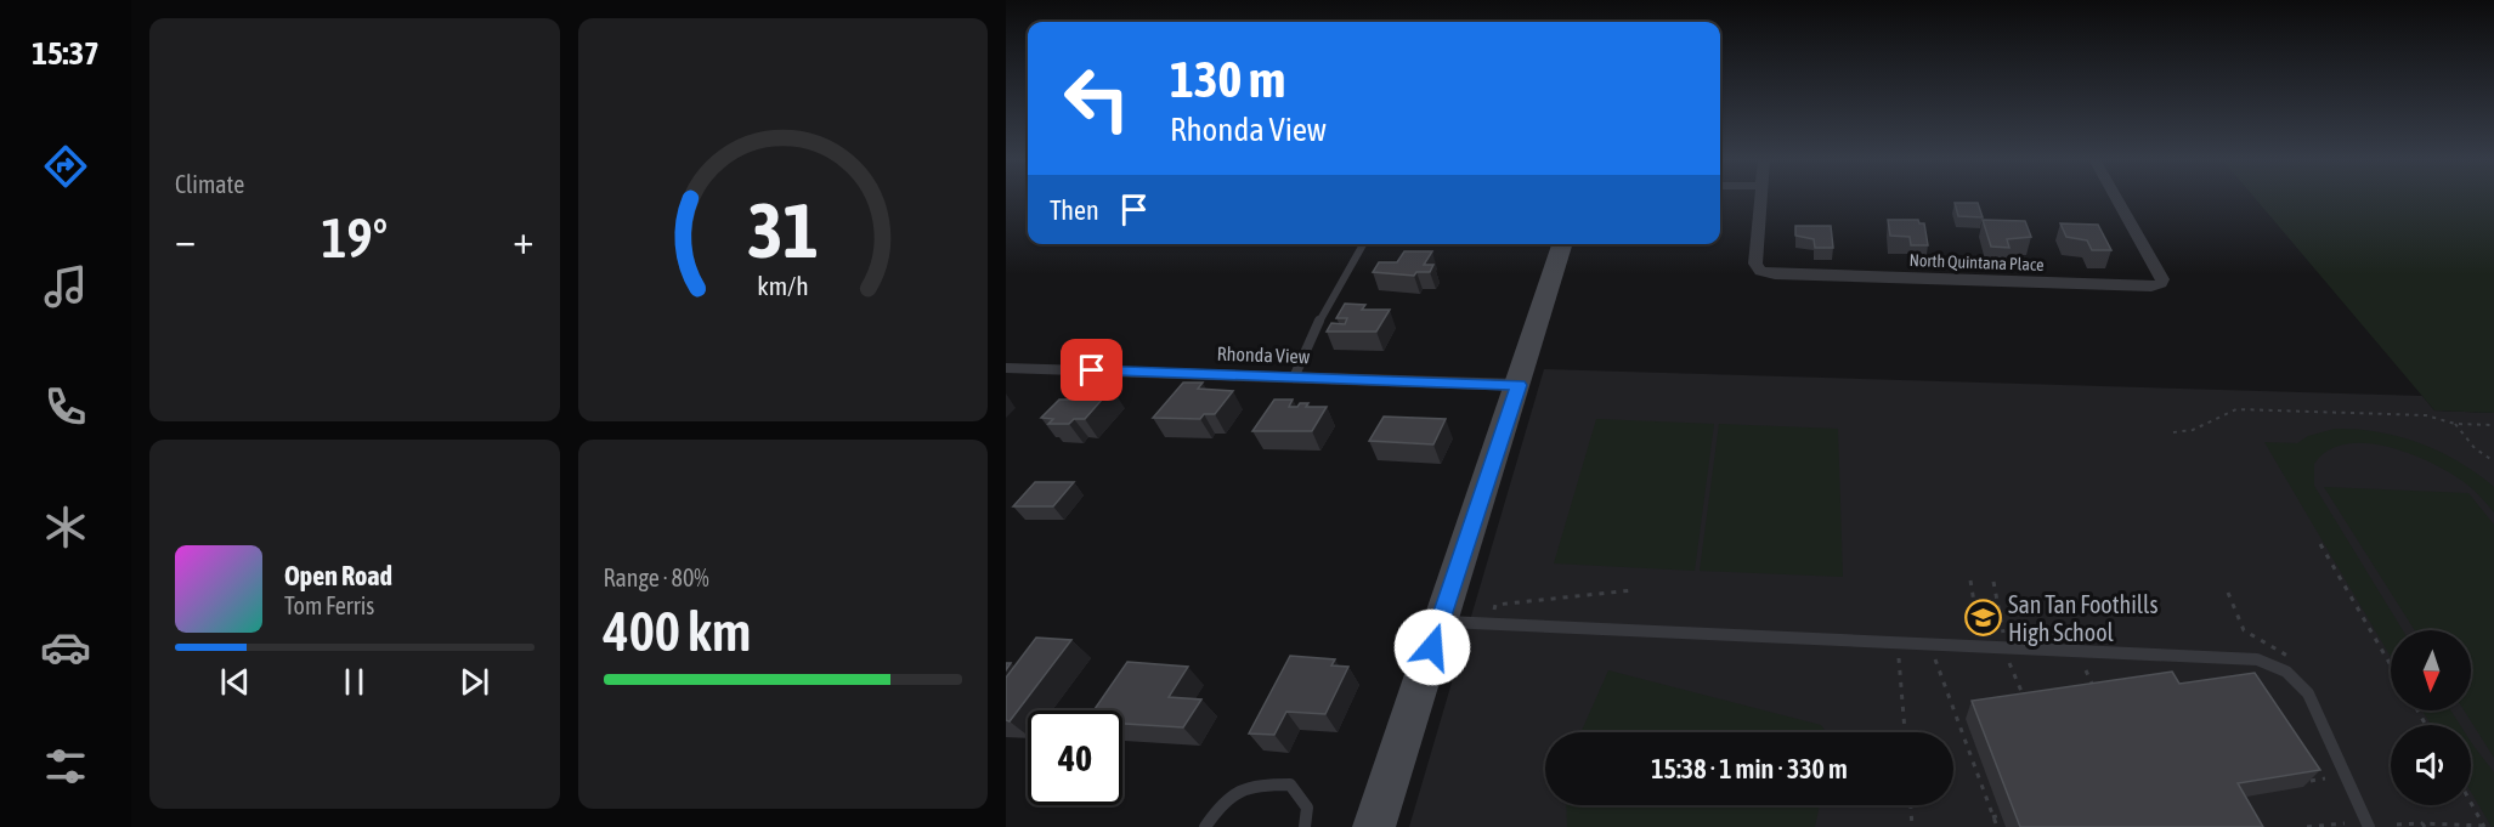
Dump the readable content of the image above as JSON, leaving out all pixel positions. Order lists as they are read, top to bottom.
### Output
{
  "streets": {
    "street": ["North Quintana Place", "Rhonda View"]
  },
  "places": {
    "school or university": ["San Tan Foothills High School"]
  },
  "north": "bottom",
  "page": {
    "tabs": "15:37",
    "tile": [
      "Climate",
      ["Range · 80%", "400 km"]
    ],
    "turn": ["130 m", "Rhonda View"],
    "then": "Then",
    "heat": ["−", "19°", "+"],
    "song": ["Open Road", "Tom Ferris"],
    "limit": "40",
    "trip": "15:38 · 1 min · 330 m",
    "gauge": ["31", "km/h"]
  }
}
